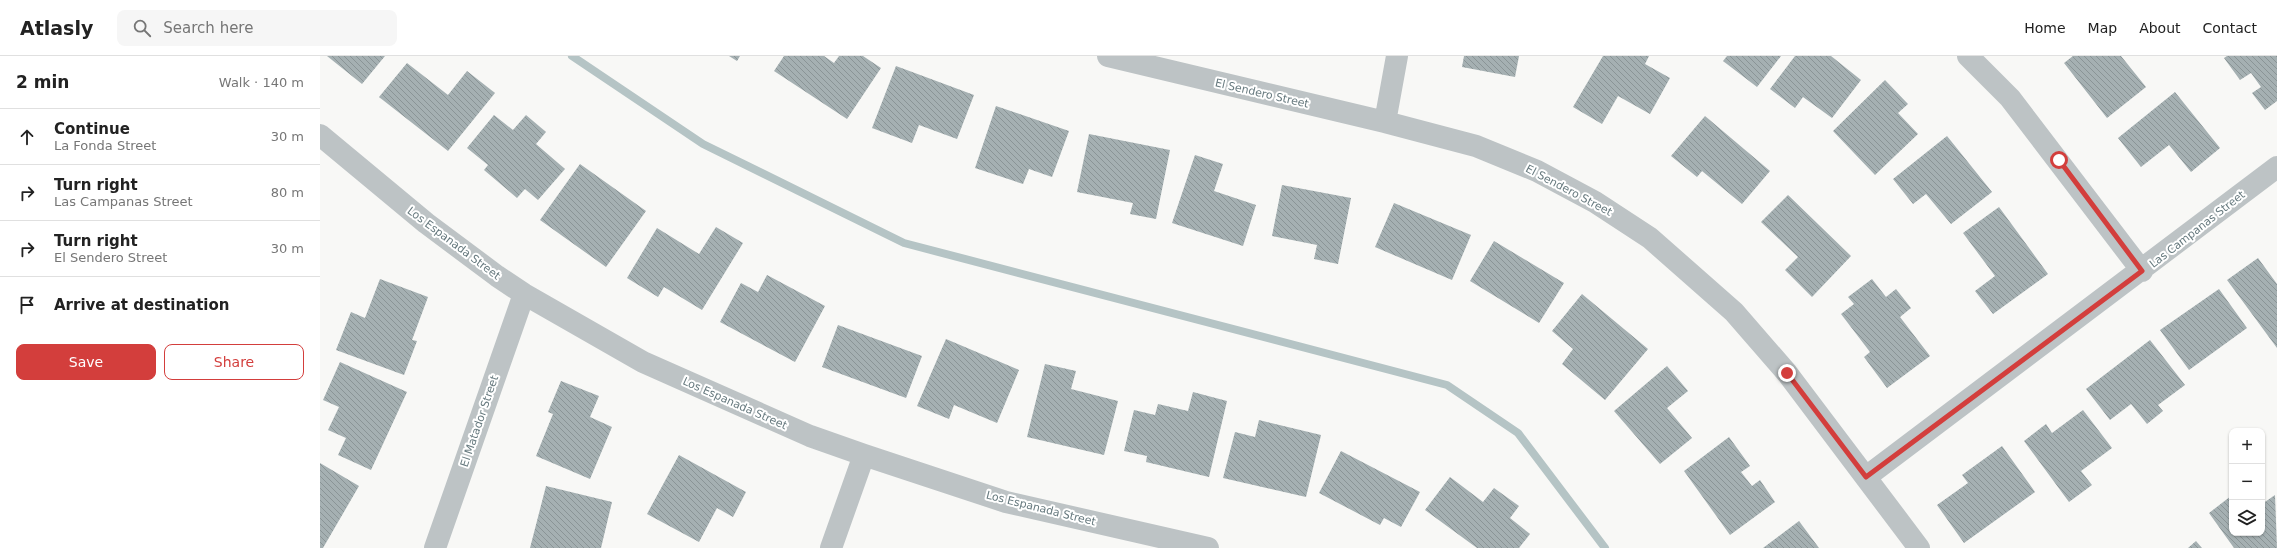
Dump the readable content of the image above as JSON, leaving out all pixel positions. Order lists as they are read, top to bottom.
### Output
{
  "streets": {
    "street": [
      "El Sendero Street",
      "Las Campanas Street",
      "Los Espanada Street",
      "El Matador Street"
    ]
  },
  "crossings": [
    ["El Sendero Street", "Las Campanas Street"],
    ["Los Espanada Street", "El Matador Street"]
  ],
  "page": {
    "header": "Atlasly",
    "search": "Search here",
    "nav": [
      "Home",
      "Map",
      "About",
      "Contact"
    ],
    "heading": ["2 min", "Walk · 140 m"],
    "list": [
      ["Continue", "La Fonda Street", "30 m"],
      ["Turn right", "Las Campanas Street", "80 m"],
      ["Turn right", "El Sendero Street", "30 m"],
      "Arrive at destination"
    ],
    "buttons": ["Save", "Share"],
    "map_buttons": ["+", "−"]
  }
}
